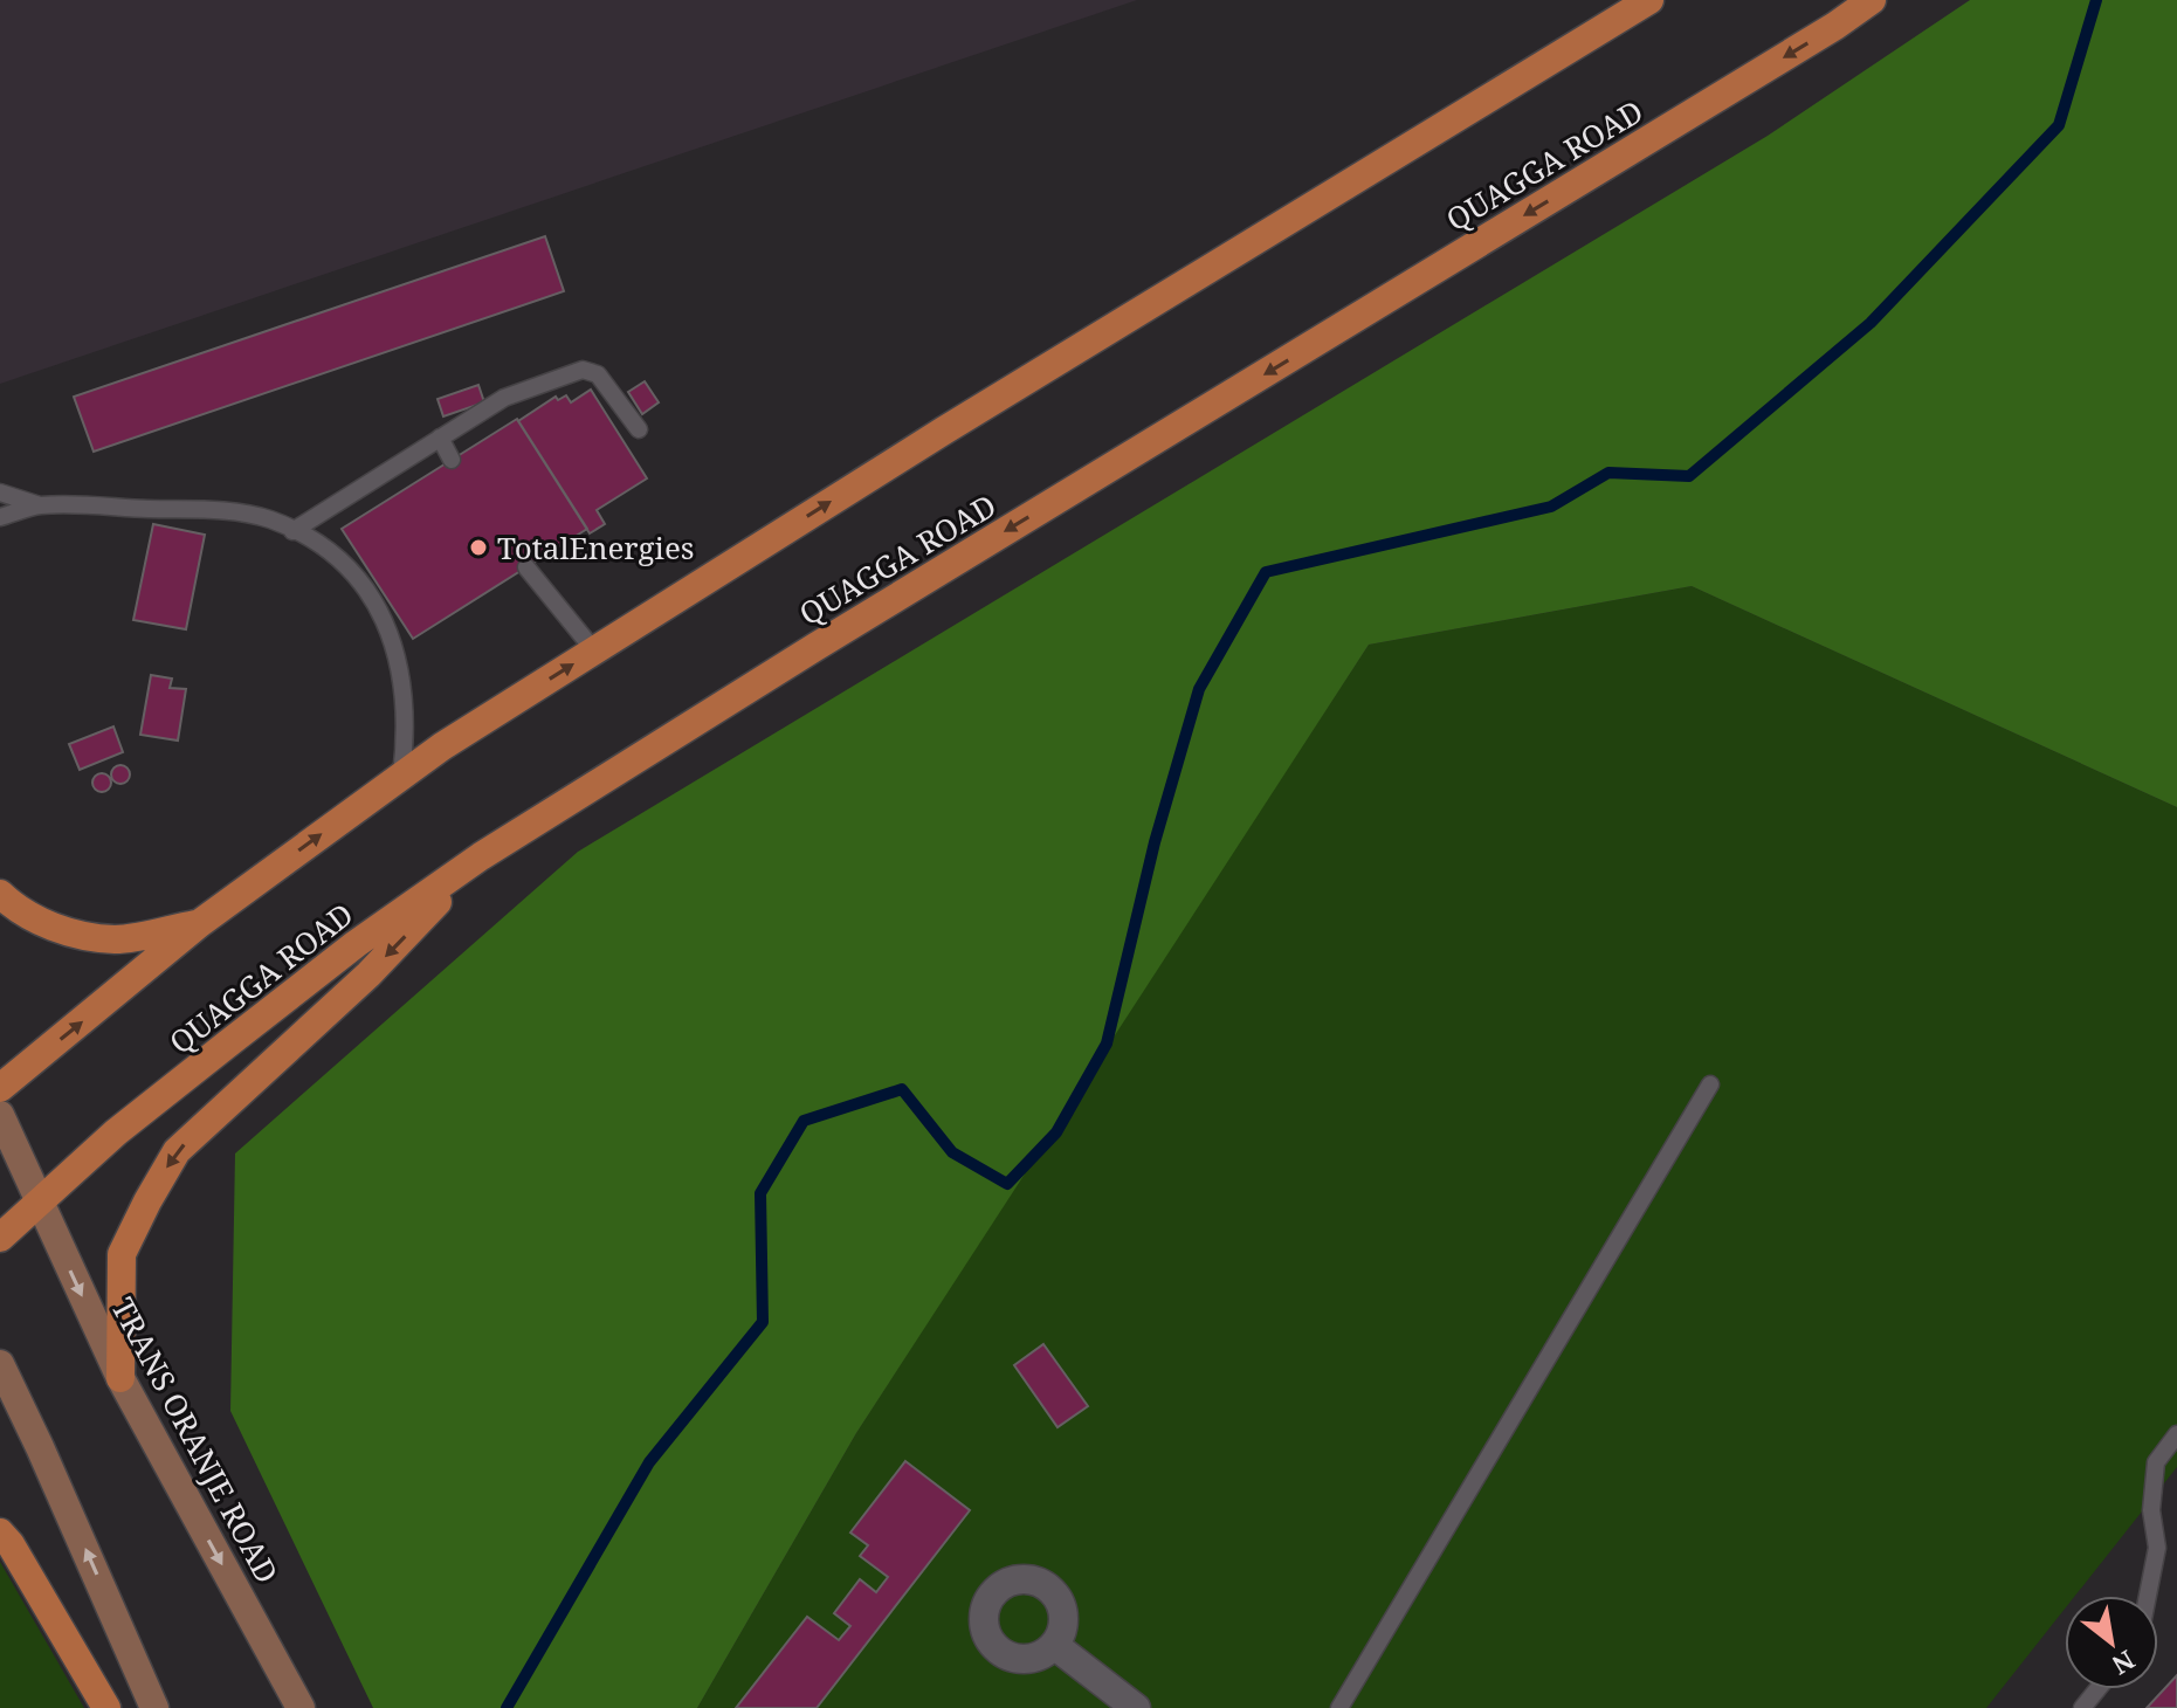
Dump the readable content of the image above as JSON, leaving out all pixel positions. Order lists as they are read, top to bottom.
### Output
{
  "streets": {
    "main road": ["QUAGGA ROAD", "TRANS ORANJE ROAD"]
  },
  "crossings": [
    ["QUAGGA ROAD", "TRANS ORANJE ROAD"]
  ],
  "places": ["TotalEnergies"],
  "north": "bottom right"
}
